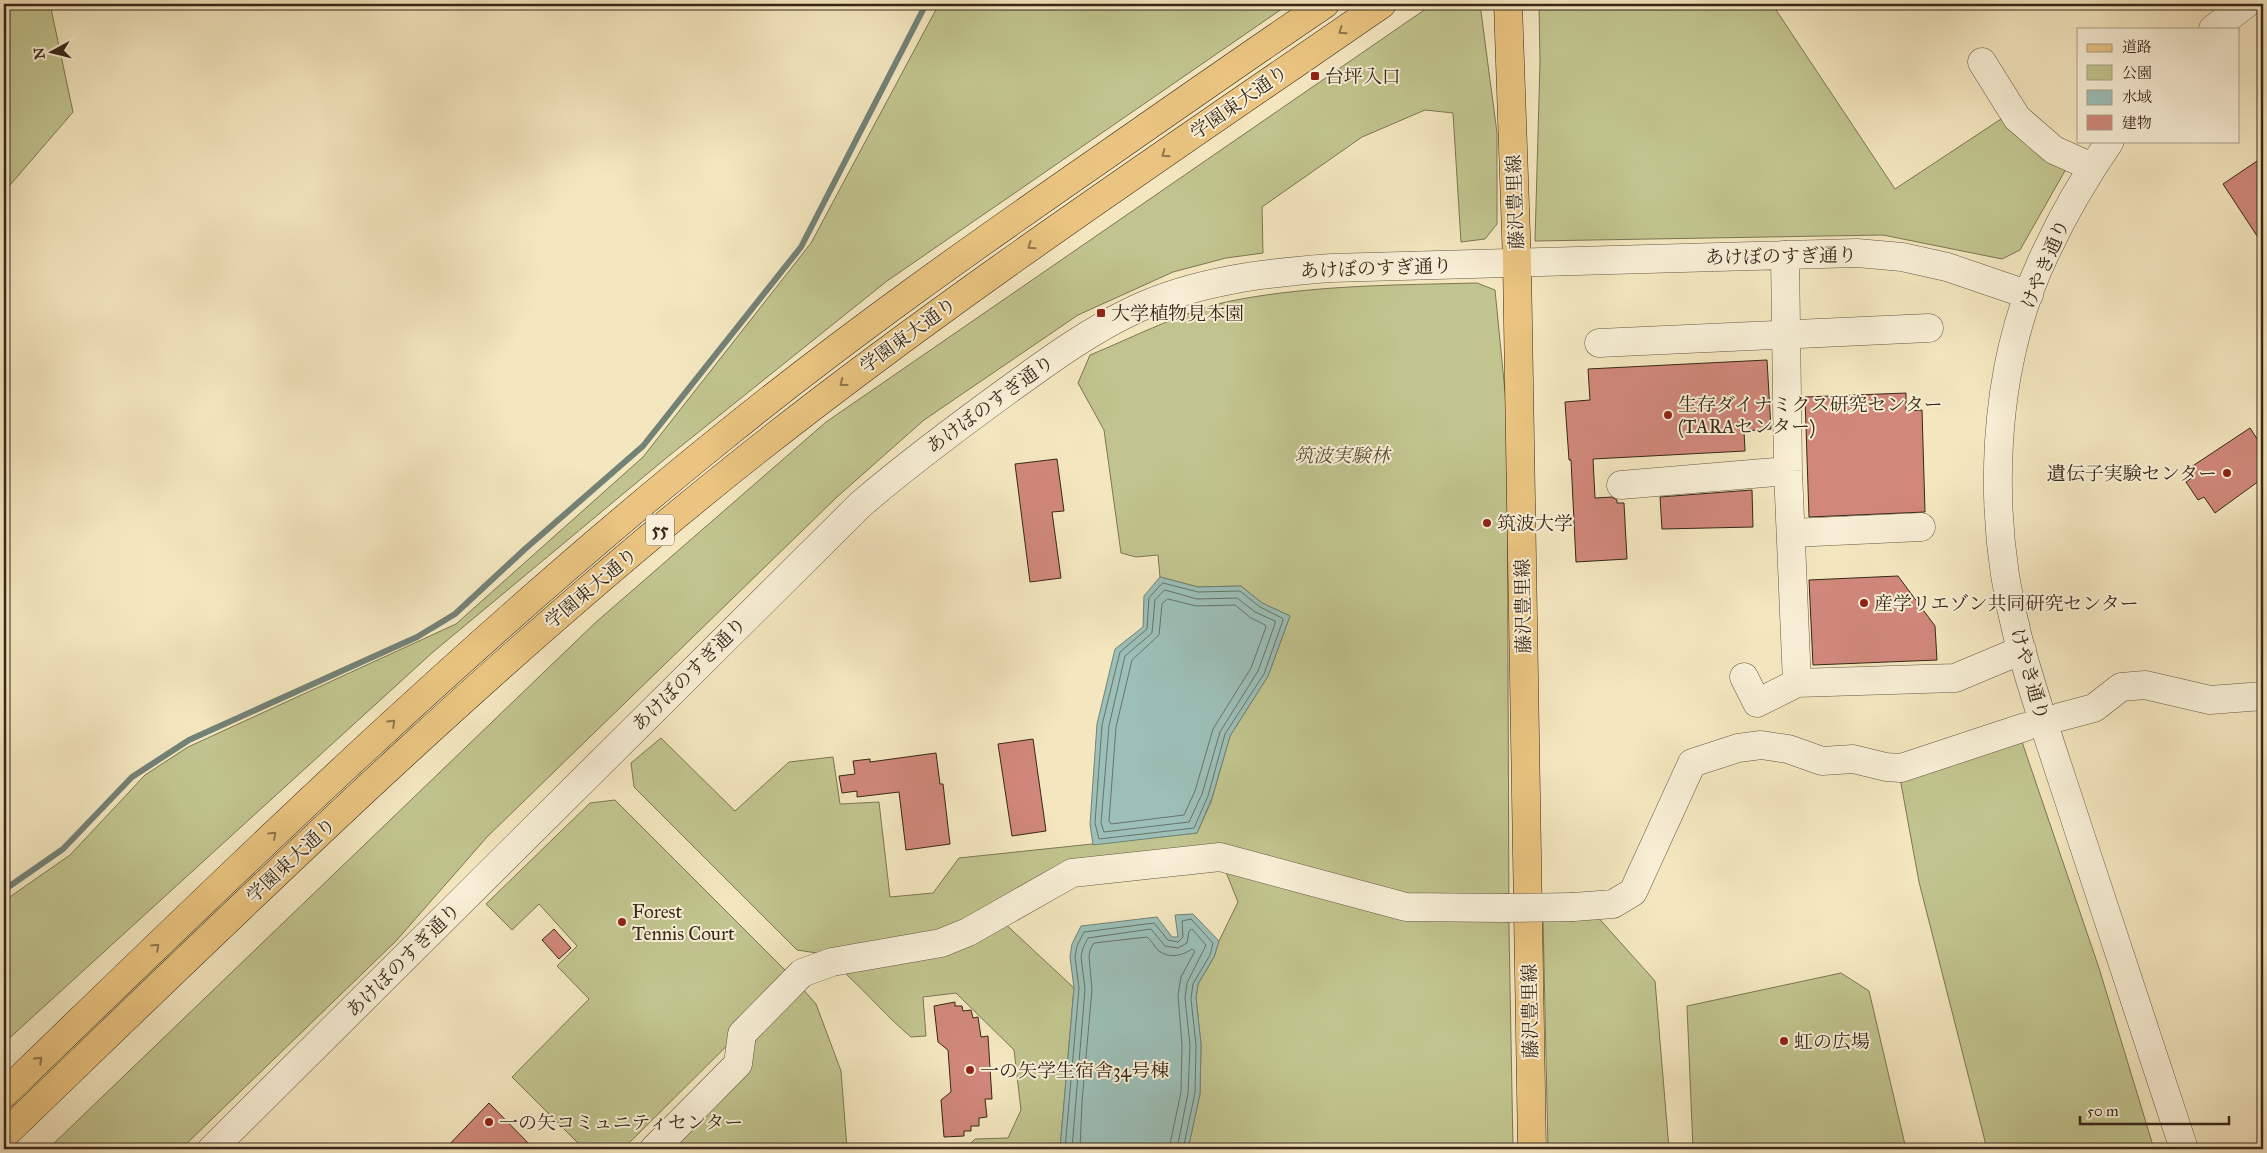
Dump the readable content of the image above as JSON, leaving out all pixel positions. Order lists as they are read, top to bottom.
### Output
{
  "streets": {
    "main road": ["学園東大通り", "藤沢豊里線", "55"],
    "street": ["あけぼのすぎ通り", "けやき通り"]
  },
  "crossings": [
    ["藤沢豊里線", "あけぼのすぎ通り"],
    ["あけぼのすぎ通り", "けやき通り"]
  ],
  "parks": ["筑波実験林"],
  "places": {
    "transit": ["台坪入口", "大学植物見本園"],
    "other": [
      "生存ダイナミクス研究センター (TARAセンター)",
      "遺伝子実験センター",
      "筑波大学",
      "産学リエゾン共同研究センター",
      "Forest Tennis Court",
      "虹の広場",
      "一の矢学生宿舎34号棟",
      "一の矢コミュニティセンター"
    ]
  },
  "legend": [
    "道路",
    "公園",
    "水域",
    "建物"
  ],
  "scale_bar": "50 m",
  "north": "left"
}
